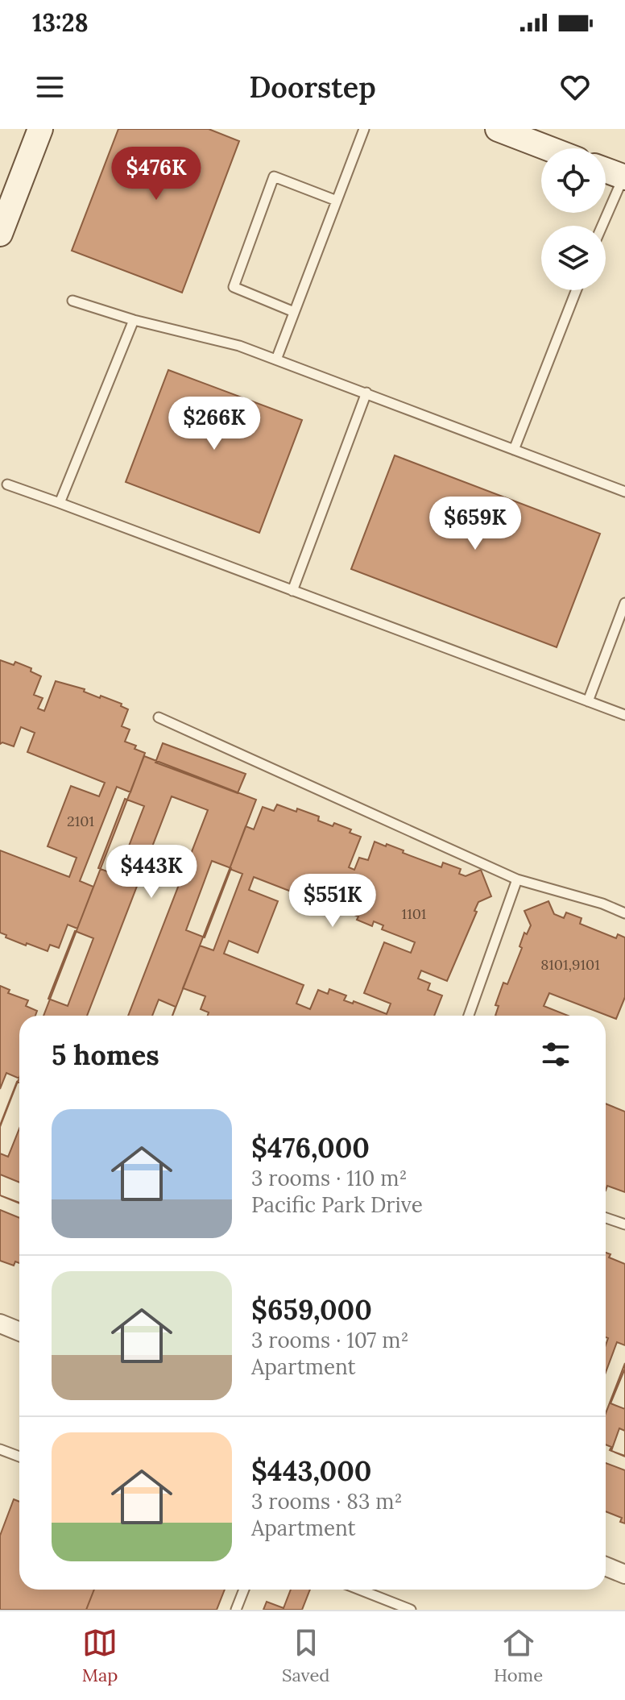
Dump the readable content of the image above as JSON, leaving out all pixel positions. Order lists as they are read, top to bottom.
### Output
{
  "house_numbers": ["2101", "1101", "8101,9101"],
  "page": {
    "status": "13:28",
    "header": "Doorstep",
    "price": [
      "$476K",
      "$266K",
      "$659K",
      "$443K",
      "$551K"
    ],
    "heading": "5 homes",
    "list": [
      {
        "name": "$476,000",
        "note": "3 rooms · 110 m² · Pacific Park Drive"
      },
      {
        "name": "$659,000",
        "note": "3 rooms · 107 m² · Apartment"
      },
      {
        "name": "$443,000",
        "note": "3 rooms · 83 m² · Apartment"
      }
    ],
    "tabs": ["Map", "Saved", "Home"]
  }
}
